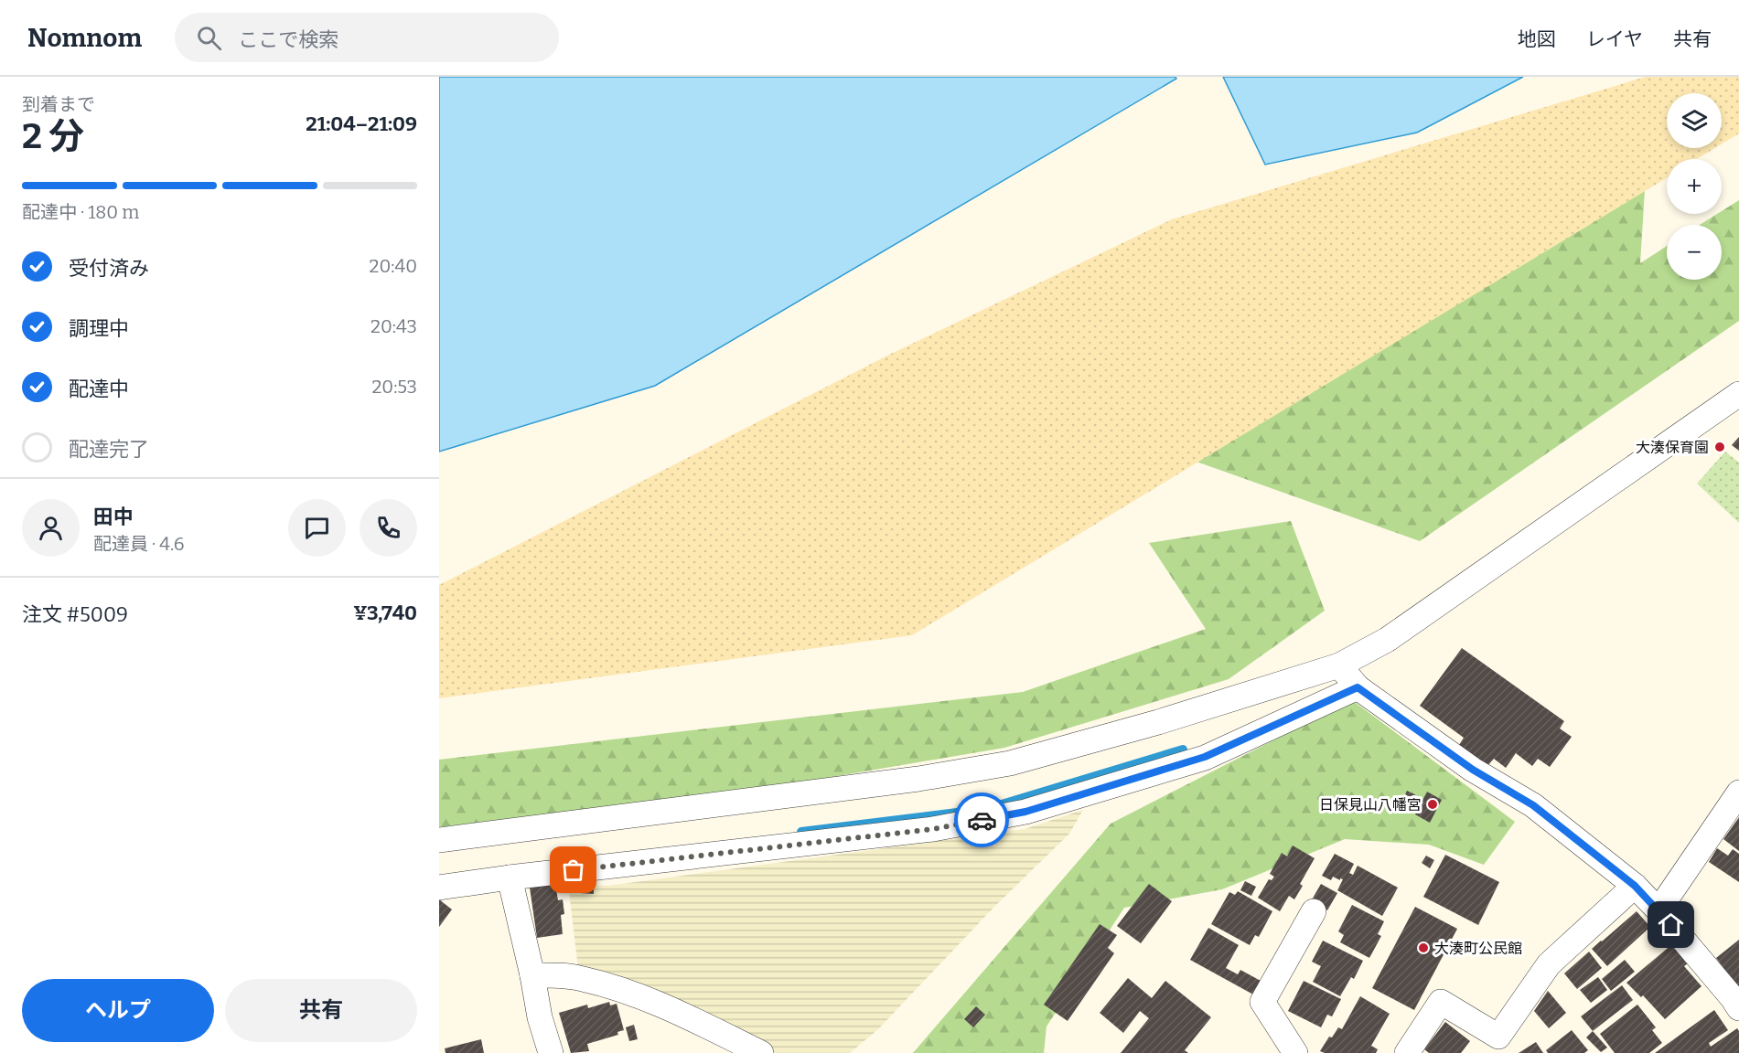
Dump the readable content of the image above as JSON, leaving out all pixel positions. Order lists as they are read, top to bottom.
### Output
{
  "places": ["大湊保育園", "日保見山八幡宮", "大湊町公民館"],
  "page": {
    "header": "Nomnom",
    "search": "ここで検索",
    "nav": ["地図", "レイヤ", "共有"],
    "heading": ["2 分", "到着まで", "21:04–21:09"],
    "panel": [
      "田中",
      "配達員 · 4.6",
      "注文 #5009",
      "¥3,740"
    ],
    "map_buttons": ["+", "−"],
    "bar": "配達中 · 180 m",
    "list": [
      ["受付済み", "20:40"],
      ["調理中", "20:43"],
      ["配達中", "20:53"],
      "配達完了"
    ],
    "buttons": ["ヘルプ", "共有"]
  }
}
